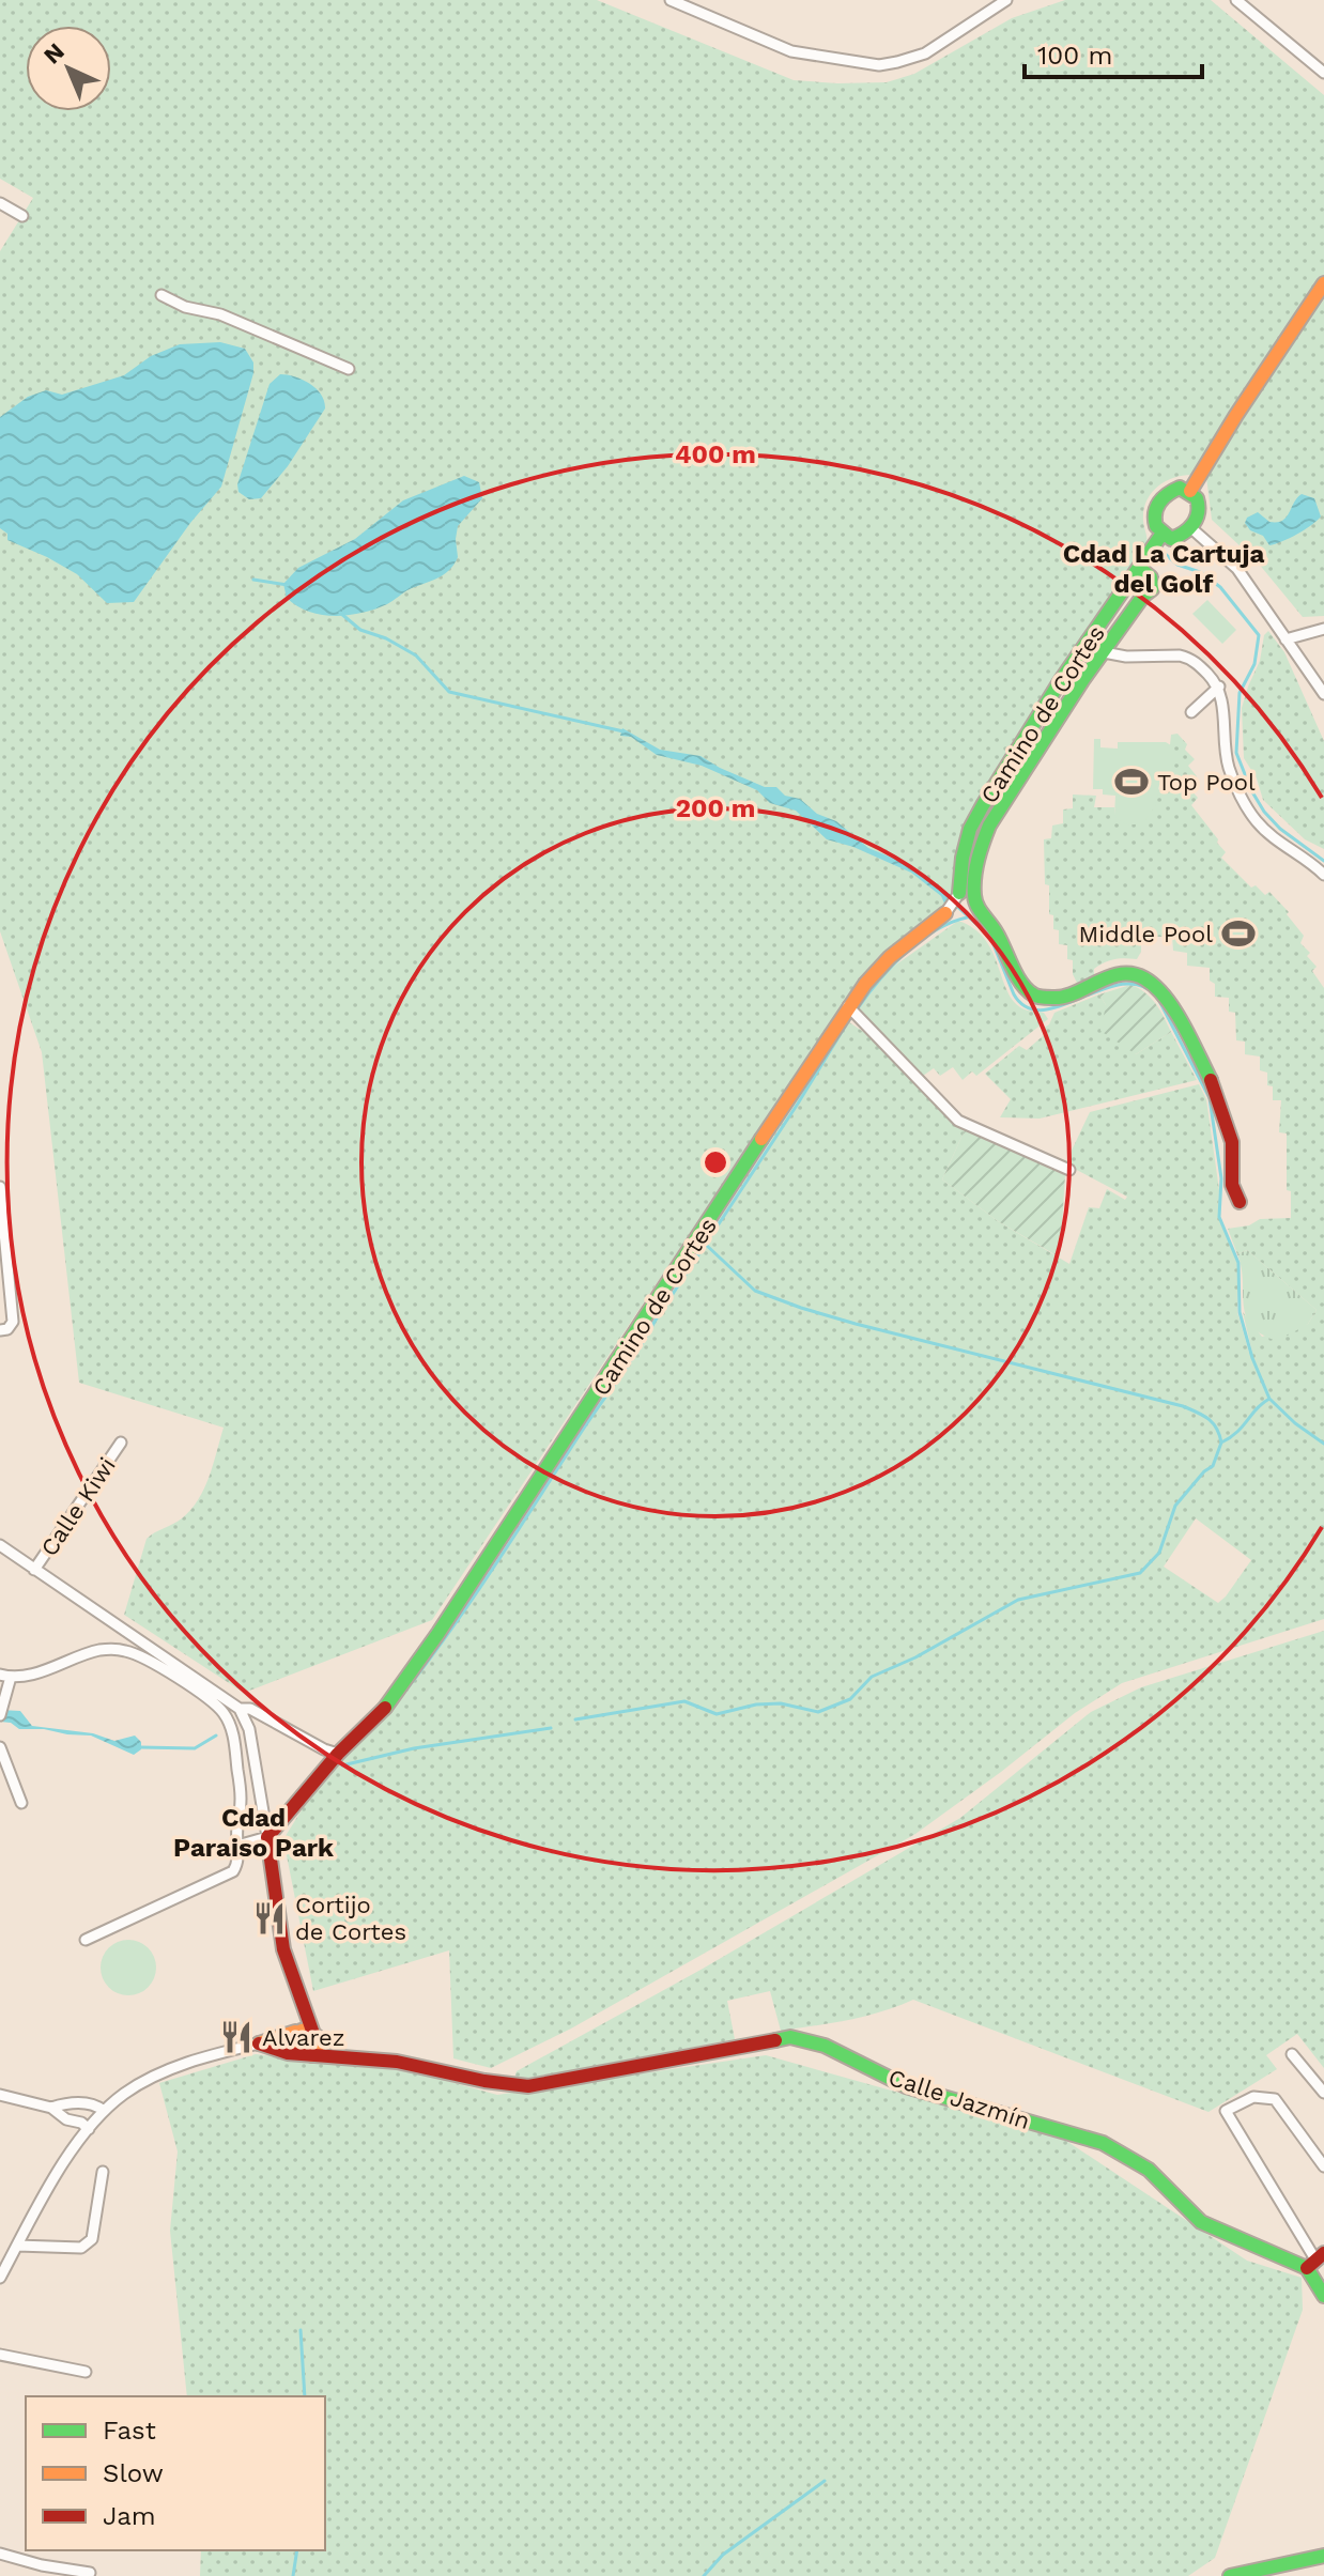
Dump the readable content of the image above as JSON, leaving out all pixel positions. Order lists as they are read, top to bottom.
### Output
{
  "streets": {
    "street": ["Camino de Cortes", "Calle Kiwi", "Calle Jazmín"]
  },
  "districts": ["Cdad La Cartuja del Golf", "Cdad Paraiso Park"],
  "places": {
    "sports": ["Top Pool", "Middle Pool"],
    "restaurant": ["Cortijo de Cortes", "Alvarez"]
  },
  "legend": ["Fast", "Slow", "Jam"],
  "scale_bar": "100 m",
  "north": "top left",
  "rings": ["400 m", "200 m"]
}
